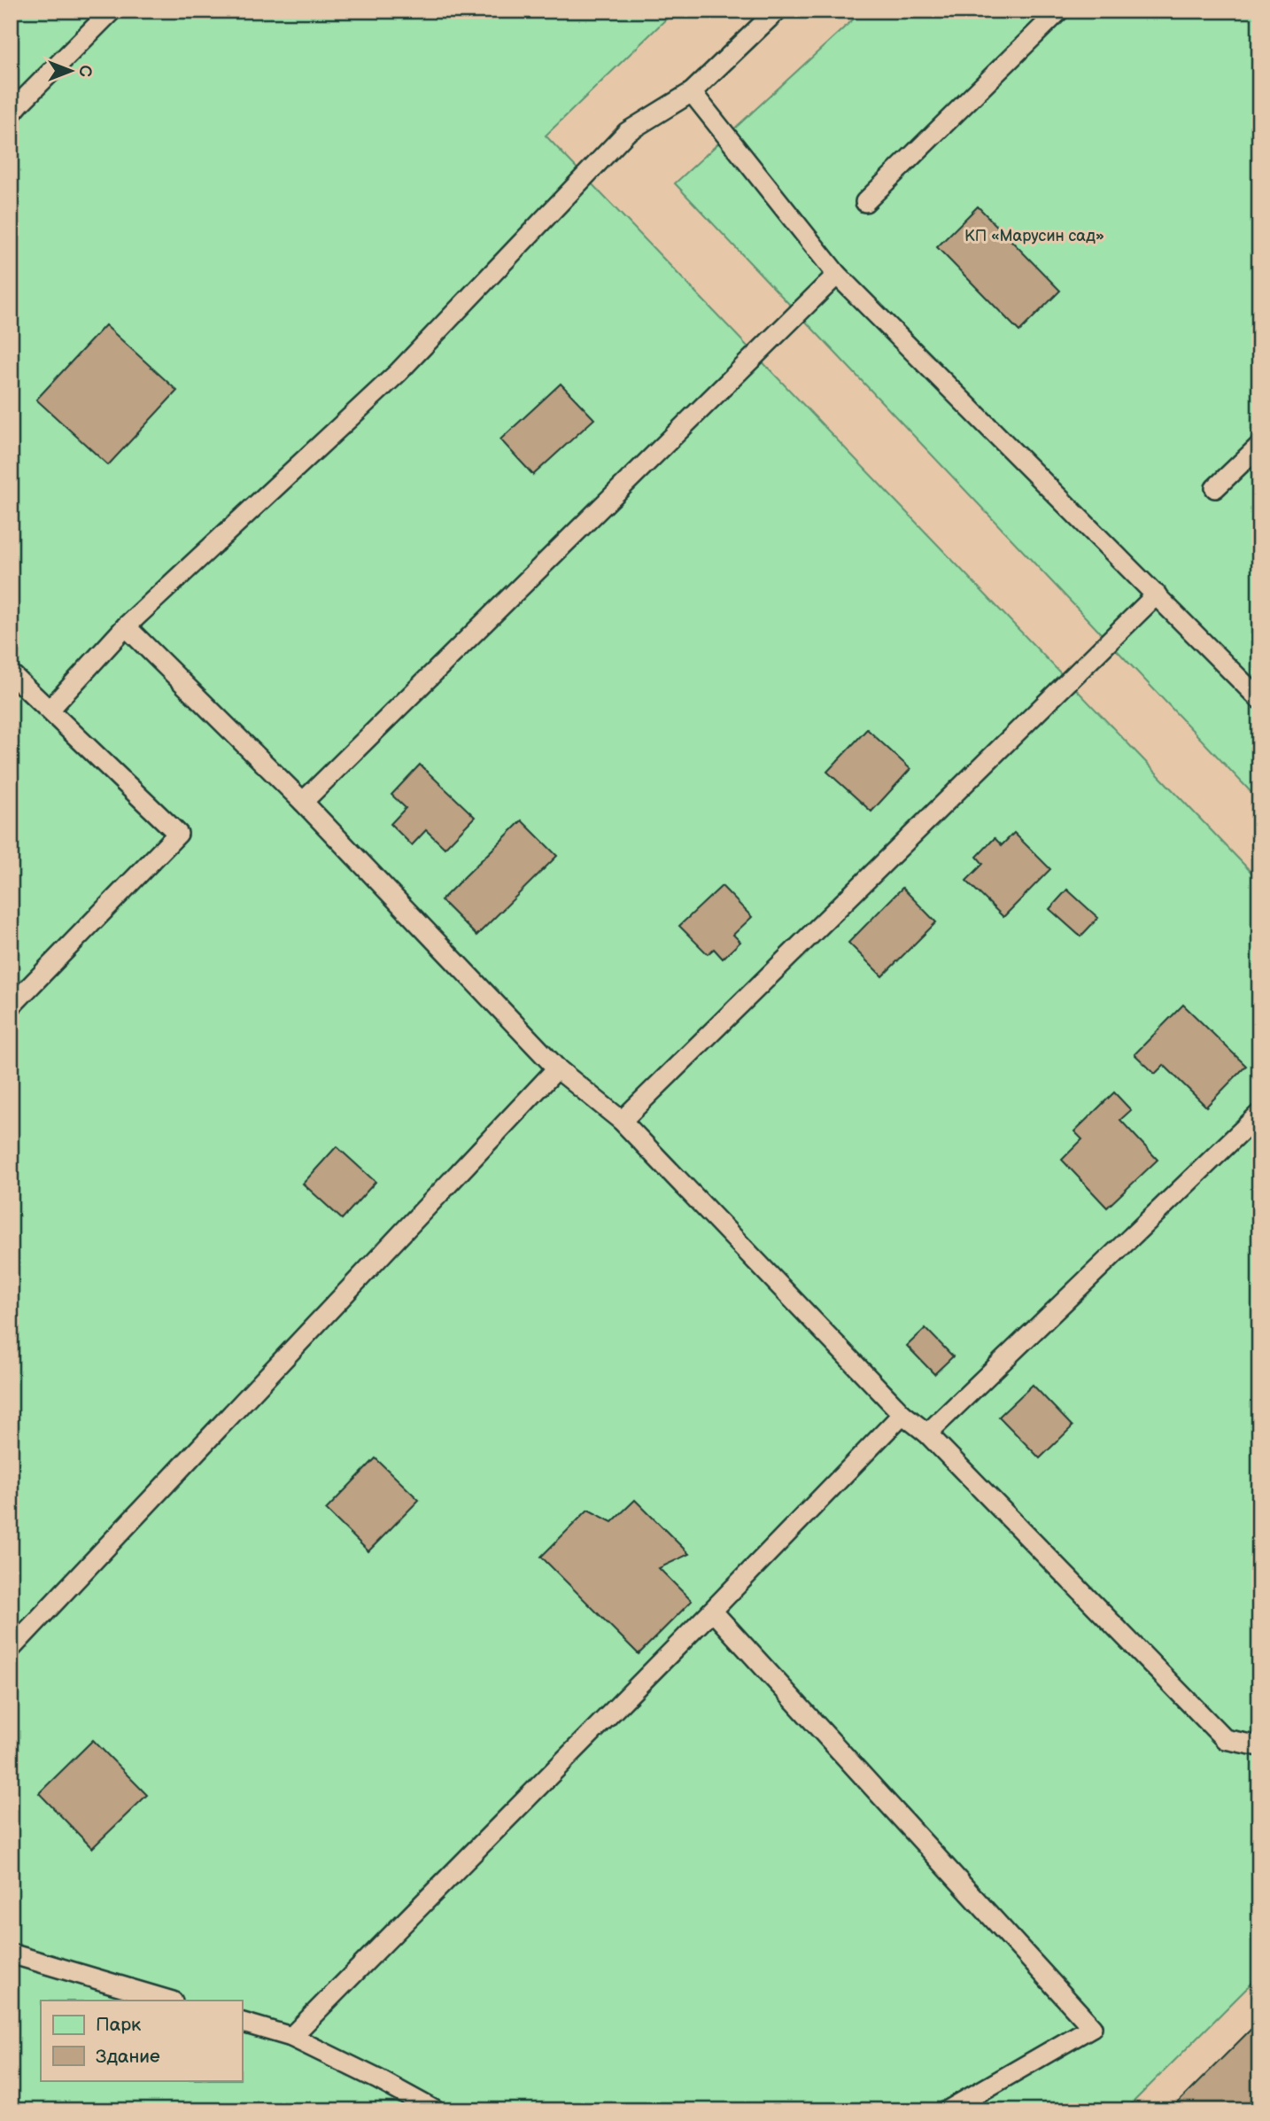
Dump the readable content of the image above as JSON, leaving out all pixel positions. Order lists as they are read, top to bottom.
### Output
{
  "parks": ["КП «Марусин сад»"],
  "legend": ["Парк", "Здание"],
  "north": "right"
}
